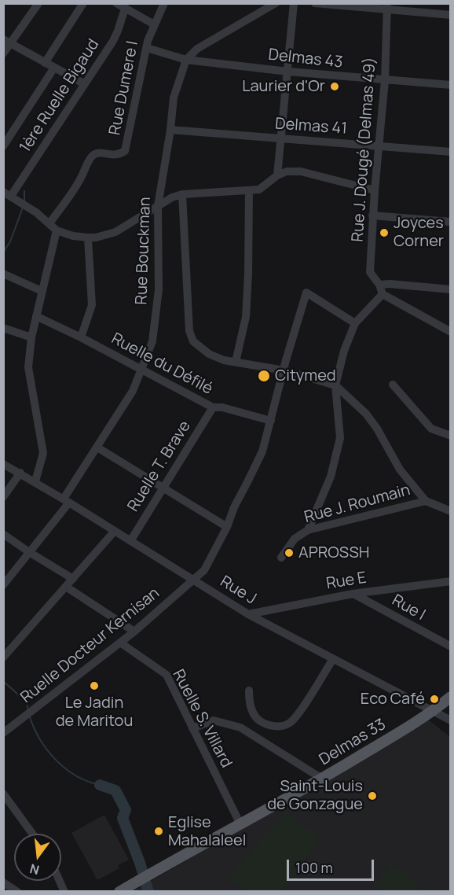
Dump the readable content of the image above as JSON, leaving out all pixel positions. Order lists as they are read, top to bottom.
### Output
{
  "streets": {
    "main road": ["Delmas 33"],
    "street": [
      "Delmas 43",
      "Rue Dumere I",
      "1ère Ruelle Bigaud",
      "Delmas 41",
      "Rue J. Dougé (Delmas 49)",
      "Rue Bouckman",
      "Ruelle du Défilé",
      "Ruelle T. Brave",
      "Rue J. Roumain",
      "Rue E",
      "Rue J",
      "Rue I",
      "Ruelle Docteur Kernisan",
      "Ruelle S. Villard"
    ]
  },
  "crossings": [
    ["Delmas 43", "Rue Dumere I"],
    ["Delmas 43", "Rue J. Dougé (Delmas 49)"],
    ["Delmas 43", "Rue Bouckman"],
    ["Delmas 41", "Rue J. Dougé (Delmas 49)"],
    ["Delmas 41", "Rue Bouckman"],
    ["Rue Bouckman", "Ruelle du Défilé"],
    ["Rue Bouckman", "Rue J"],
    ["Ruelle du Défilé", "Ruelle T. Brave"],
    ["Ruelle T. Brave", "Rue J"],
    ["Rue E", "Rue J"],
    ["Rue E", "Rue I"],
    ["Rue J", "Ruelle Docteur Kernisan"],
    ["Rue J", "Delmas 33"],
    ["Ruelle Docteur Kernisan", "Ruelle S. Villard"],
    ["Ruelle S. Villard", "Delmas 33"]
  ],
  "places": [
    "Laurier d'Or",
    "Joyces Corner",
    "Citymed",
    "APROSSH",
    "Le Jadin de Maritou",
    "Eco Café",
    "Saint-Louis de Gonzague",
    "Eglise Mahalaleel"
  ],
  "scale_bar": "100 m",
  "north": "bottom"
}
